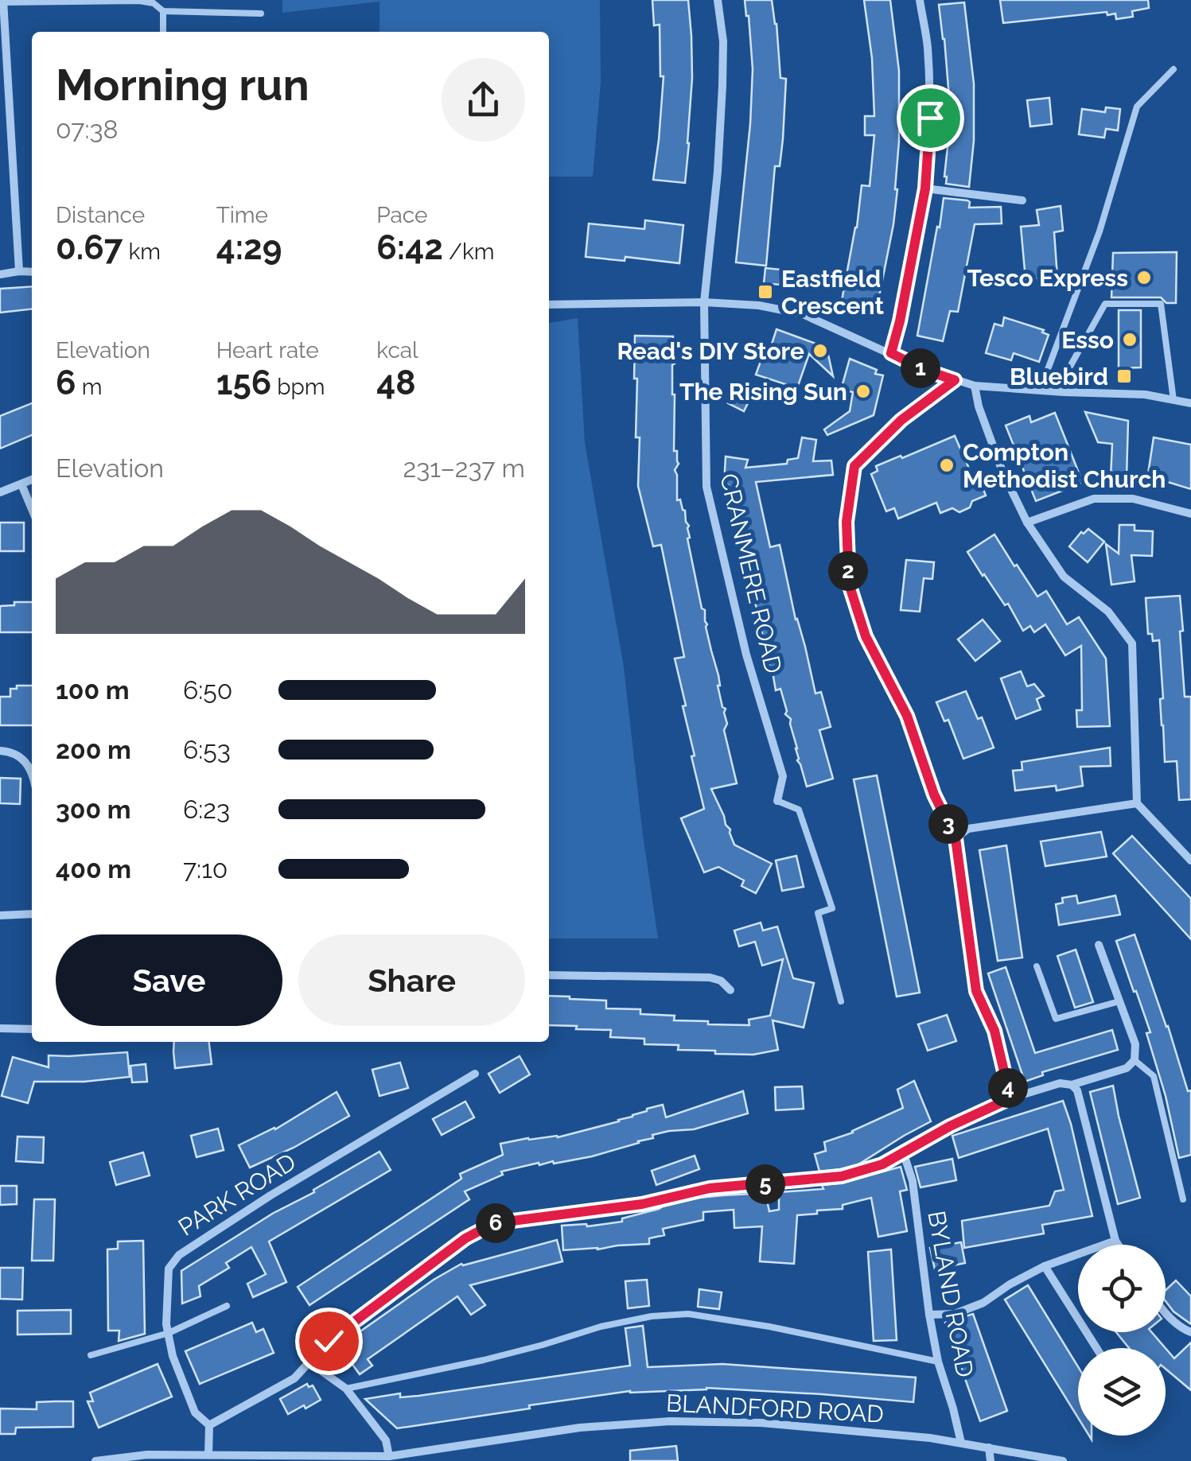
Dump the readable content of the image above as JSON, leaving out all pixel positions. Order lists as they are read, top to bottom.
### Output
{
  "streets": {
    "street": [
      "CRANMERE ROAD",
      "PARK ROAD",
      "BYLAND ROAD",
      "BLANDFORD ROAD"
    ]
  },
  "crossings": [
    ["BYLAND ROAD", "BLANDFORD ROAD"]
  ],
  "places": {
    "other": [
      "Tesco Express",
      "Esso",
      "Read's DIY Store",
      "The Rising Sun",
      "Compton Methodist Church"
    ],
    "transit": ["Eastfield Crescent", "Bluebird"]
  },
  "page": {
    "heading": ["Morning run", "07:38"],
    "stats": [
      ["Distance", "0.67 km"],
      ["Time", "4:29"],
      ["Pace", "6:42 /km"],
      ["Elevation", "6 m"],
      ["Heart rate", "156 bpm"],
      ["kcal", "48"]
    ],
    "pins": [
      "1",
      "2",
      "3",
      "4",
      "5",
      "6"
    ],
    "chart": ["Elevation", "231–237 m"],
    "list": [
      {
        "name": "100 m",
        "note": "6:50"
      },
      {
        "name": "200 m",
        "note": "6:53"
      },
      {
        "name": "300 m",
        "note": "6:23"
      },
      {
        "name": "400 m",
        "note": "7:10"
      }
    ],
    "buttons": ["Save", "Share"]
  }
}
